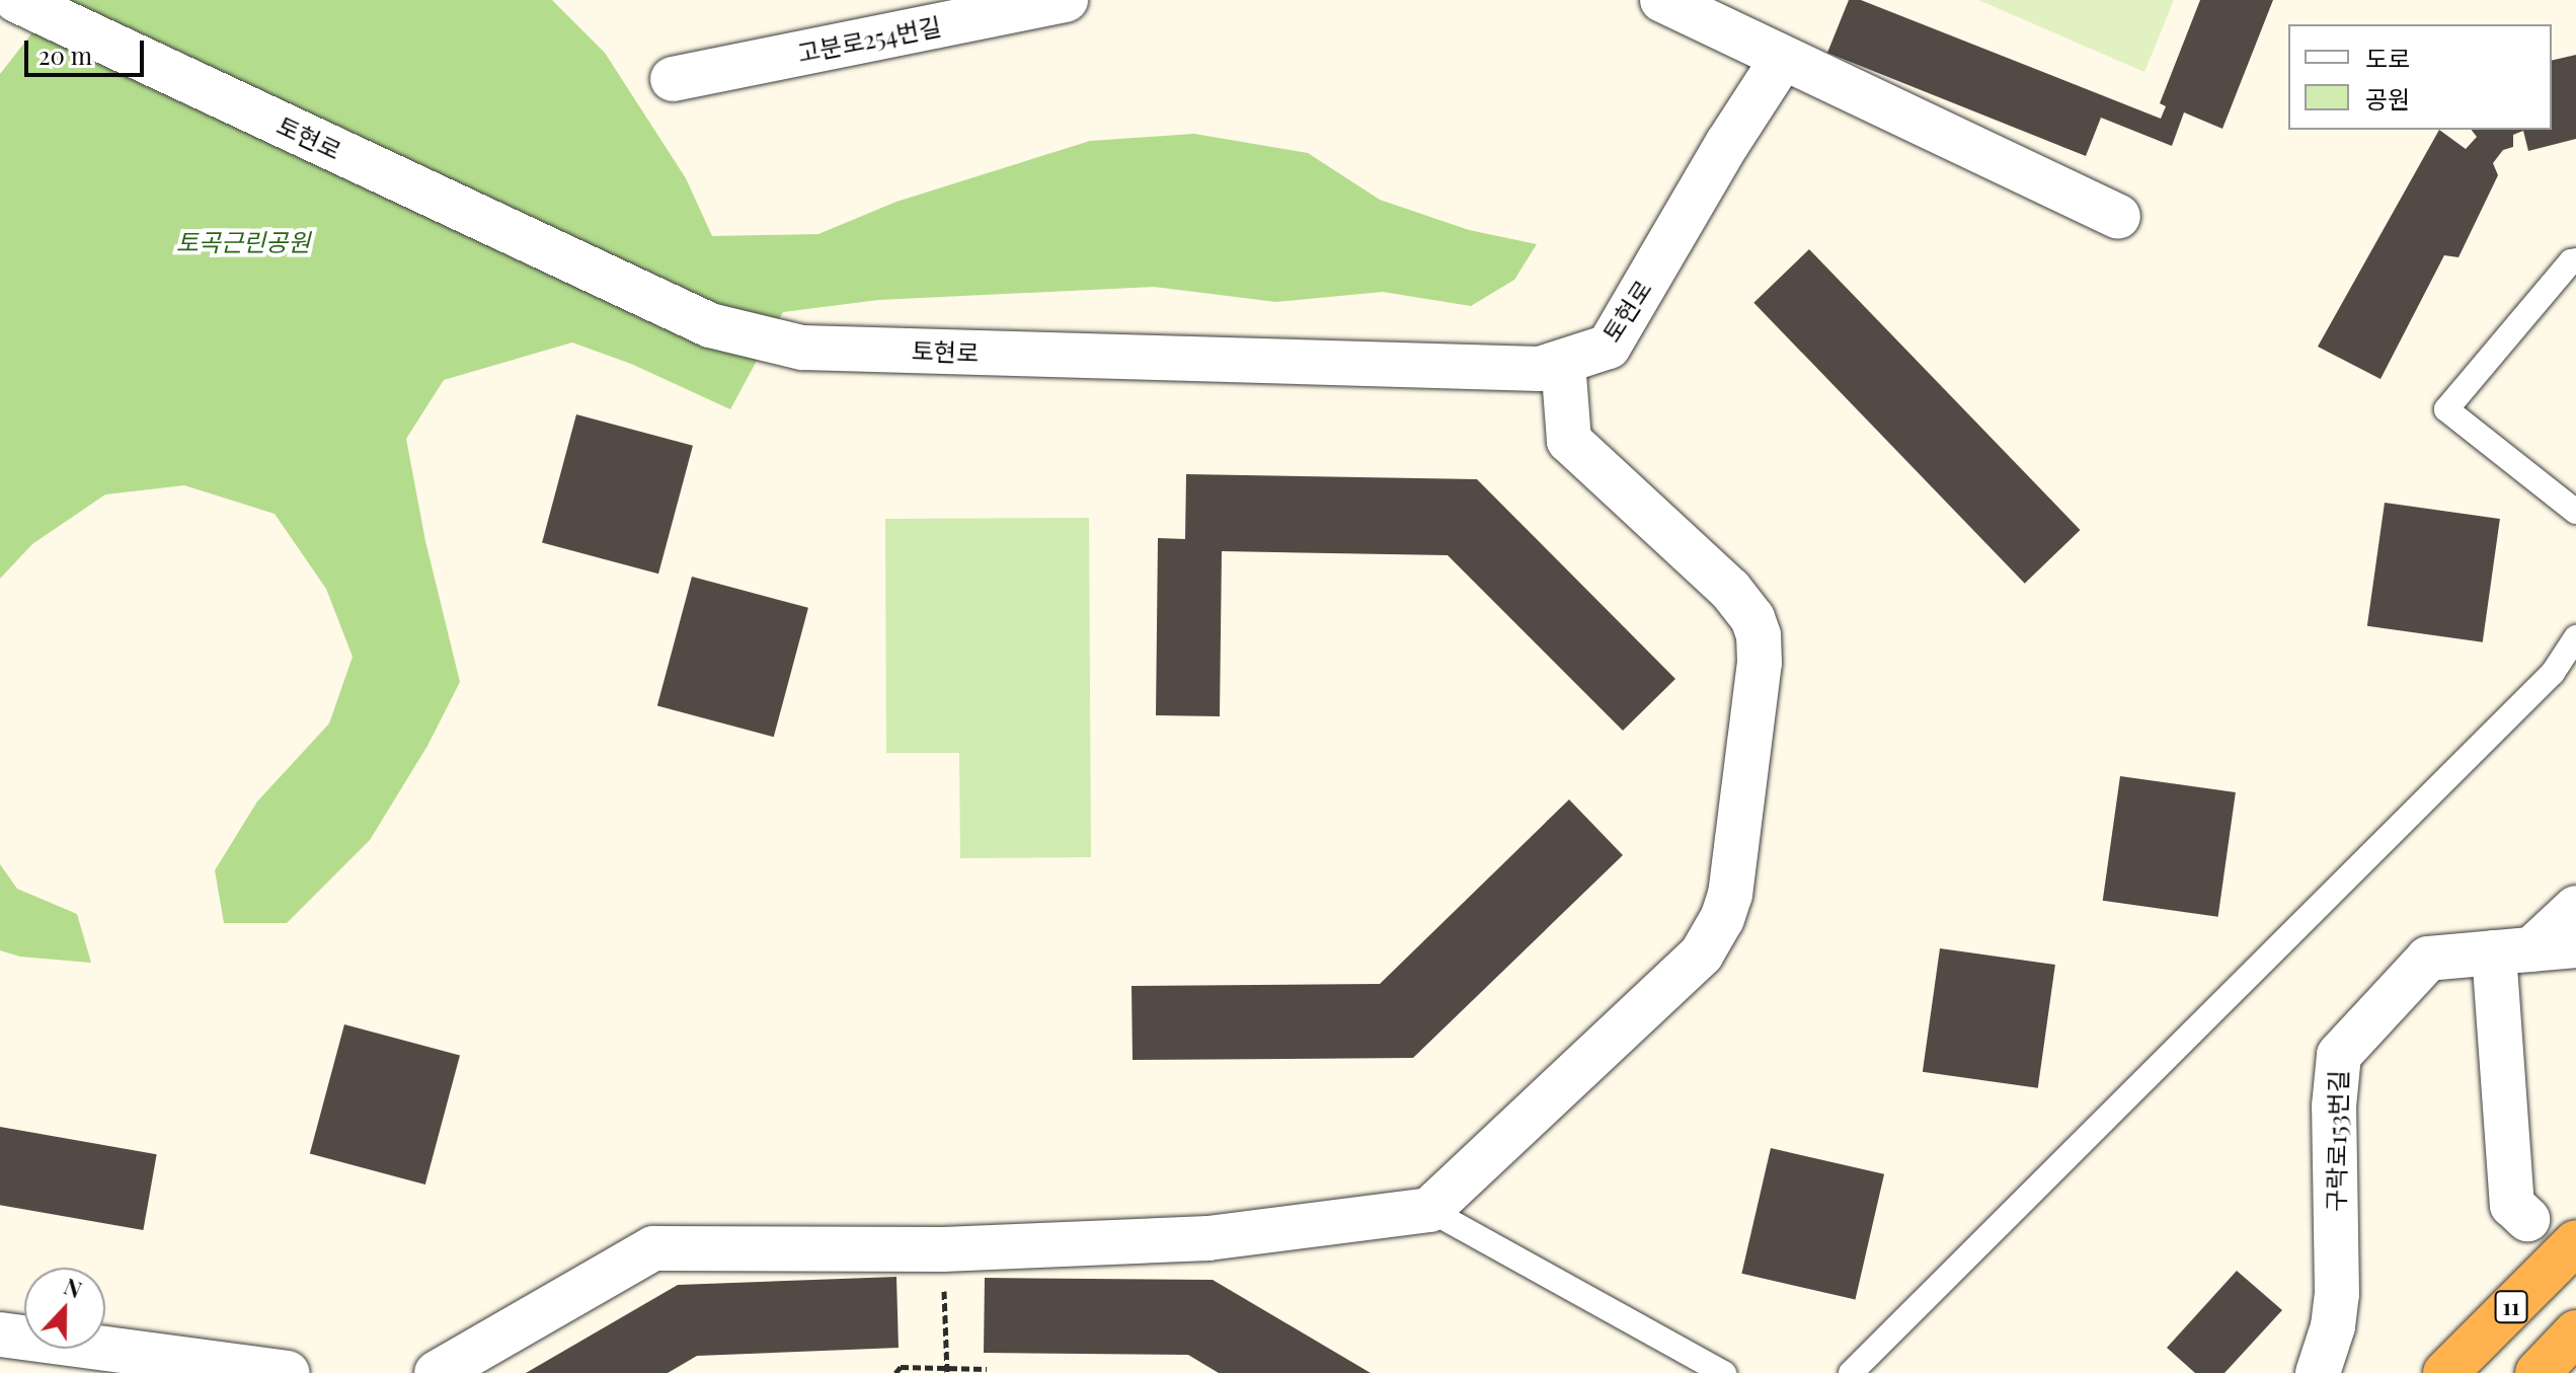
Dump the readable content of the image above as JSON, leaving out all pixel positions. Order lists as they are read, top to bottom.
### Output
{
  "streets": {
    "highway": ["11"],
    "street": ["고분로254번길", "토현로", "구락로153번길"]
  },
  "parks": ["토곡근린공원"],
  "legend": ["도로", "공원"],
  "scale_bar": "20 m",
  "north": "top"
}
